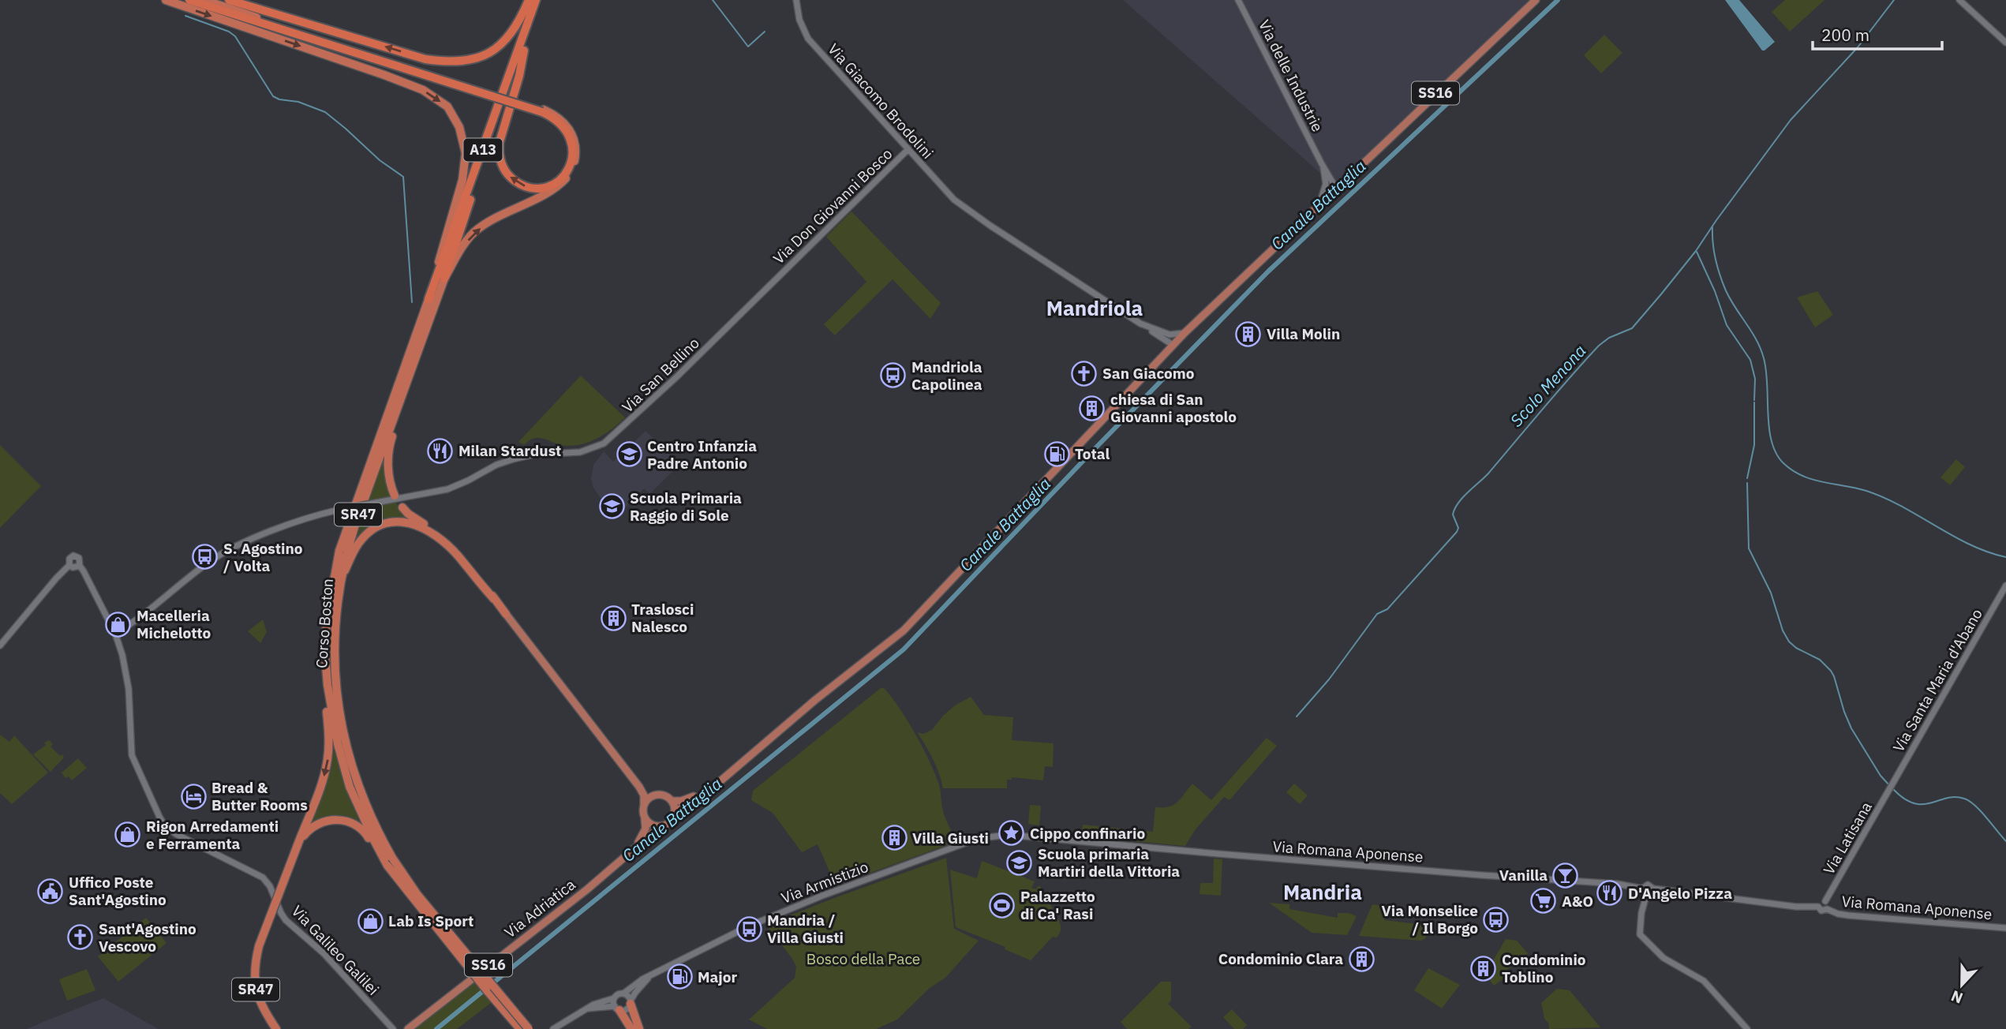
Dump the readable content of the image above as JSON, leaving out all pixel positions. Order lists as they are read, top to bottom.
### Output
{
  "streets": {
    "highway": ["A13", "SR47", "Corso Boston"],
    "main road": ["SS16", "Via Adriatica"],
    "street": [
      "Via delle Industrie",
      "Via Giacomo Brodolini",
      "Via Don Giovanni Bosco",
      "Via San Bellino",
      "Via Santa Maria d'Abano",
      "Via Latisana",
      "Via Romana Aponense",
      "Via Armistizio",
      "Via Galileo Galilei"
    ]
  },
  "crossings": [
    ["Via delle Industrie", "SS16"],
    ["SS16", "Via Giacomo Brodolini"],
    ["SS16", "Via Adriatica"],
    ["Via Giacomo Brodolini", "Via Don Giovanni Bosco"],
    ["A13", "Corso Boston"],
    ["Via Don Giovanni Bosco", "Via San Bellino"],
    ["Via San Bellino", "Via Galileo Galilei"],
    ["SR47", "Corso Boston"],
    ["Via Santa Maria d'Abano", "Via Latisana"],
    ["Via Latisana", "Via Romana Aponense"],
    ["Via Romana Aponense", "Via Armistizio"]
  ],
  "districts": ["Mandriola", "Mandria"],
  "water": ["Canale Battaglia", "Scolo Menona"],
  "parks": ["Bosco della Pace"],
  "places": {
    "building": [
      "Villa Molin",
      "chiesa di San Giovanni apostolo",
      "Traslosci Nalesco",
      "Villa Giusti",
      "Condominio Clara",
      "Condominio Toblino"
    ],
    "church": ["San Giacomo", "Sant'Agostino Vescovo"],
    "bus stop": [
      "Mandriola Capolinea",
      "S. Agostino / Volta",
      "Via Monselice / Il Borgo",
      "Mandria / Villa Giusti"
    ],
    "restaurant": ["Milan Stardust", "D'Angelo Pizza"],
    "fuel station": ["Total", "Major"],
    "school or university": ["Centro Infanzia Padre Antonio", "Scuola Primaria Raggio di Sole", "Scuola primaria Martiri della Vittoria"],
    "shop": ["Macelleria Michelotto", "Rigon Arredamenti e Ferramenta", "Lab Is Sport"],
    "hotel": ["Bread & Butter Rooms"],
    "place": ["Cippo confinario"],
    "bar": ["Vanilla"],
    "public building": ["Uffico Poste Sant'Agostino"],
    "supermarket": ["A&O"],
    "sports": ["Palazzetto di Ca' Rasi"]
  },
  "scale_bar": "200 m",
  "north": "bottom"
}
